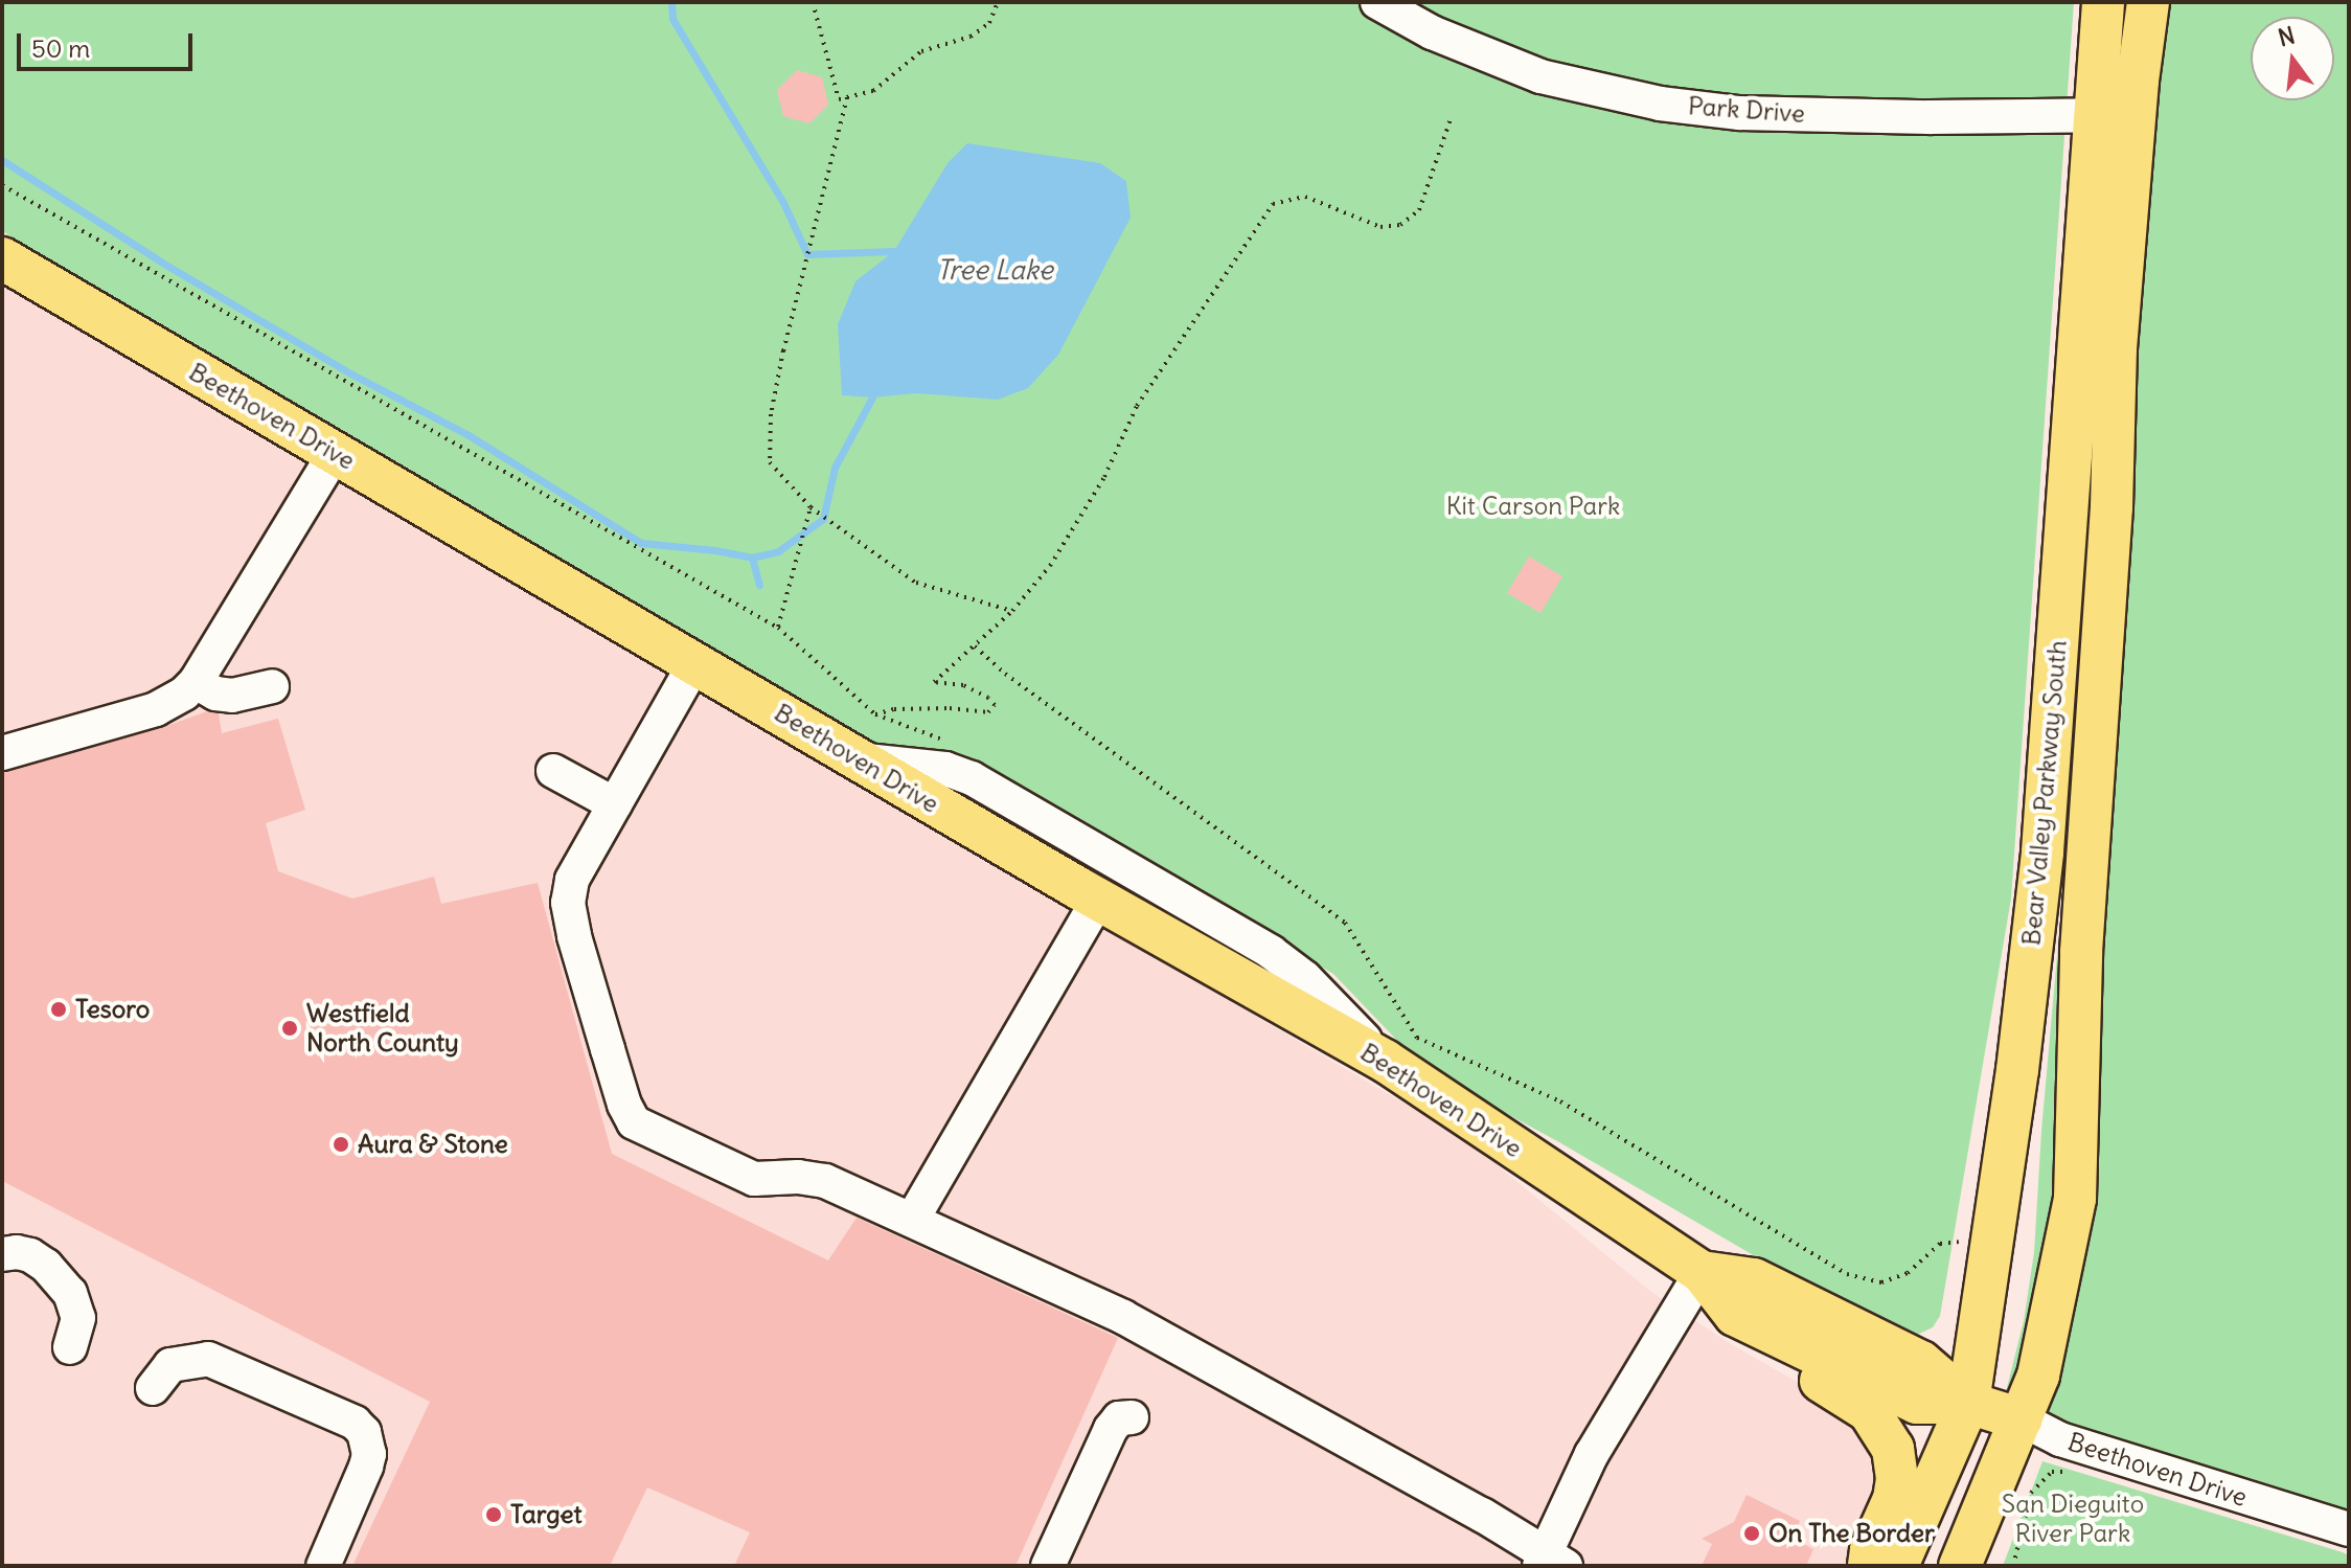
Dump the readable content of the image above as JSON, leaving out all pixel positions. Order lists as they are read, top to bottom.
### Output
{
  "streets": {
    "main road": ["Beethoven Drive", "Bear Valley Parkway South"],
    "street": ["Park Drive"]
  },
  "crossings": [
    ["Park Drive", "Bear Valley Parkway South"],
    ["Beethoven Drive", "Bear Valley Parkway South"]
  ],
  "water": ["Tree Lake"],
  "parks": ["Kit Carson Park", "San Dieguito River Park"],
  "places": [
    "Tesoro",
    "Westfield North County",
    "Aura & Stone",
    "Target",
    "On The Border"
  ],
  "scale_bar": "50 m",
  "north": "top"
}
